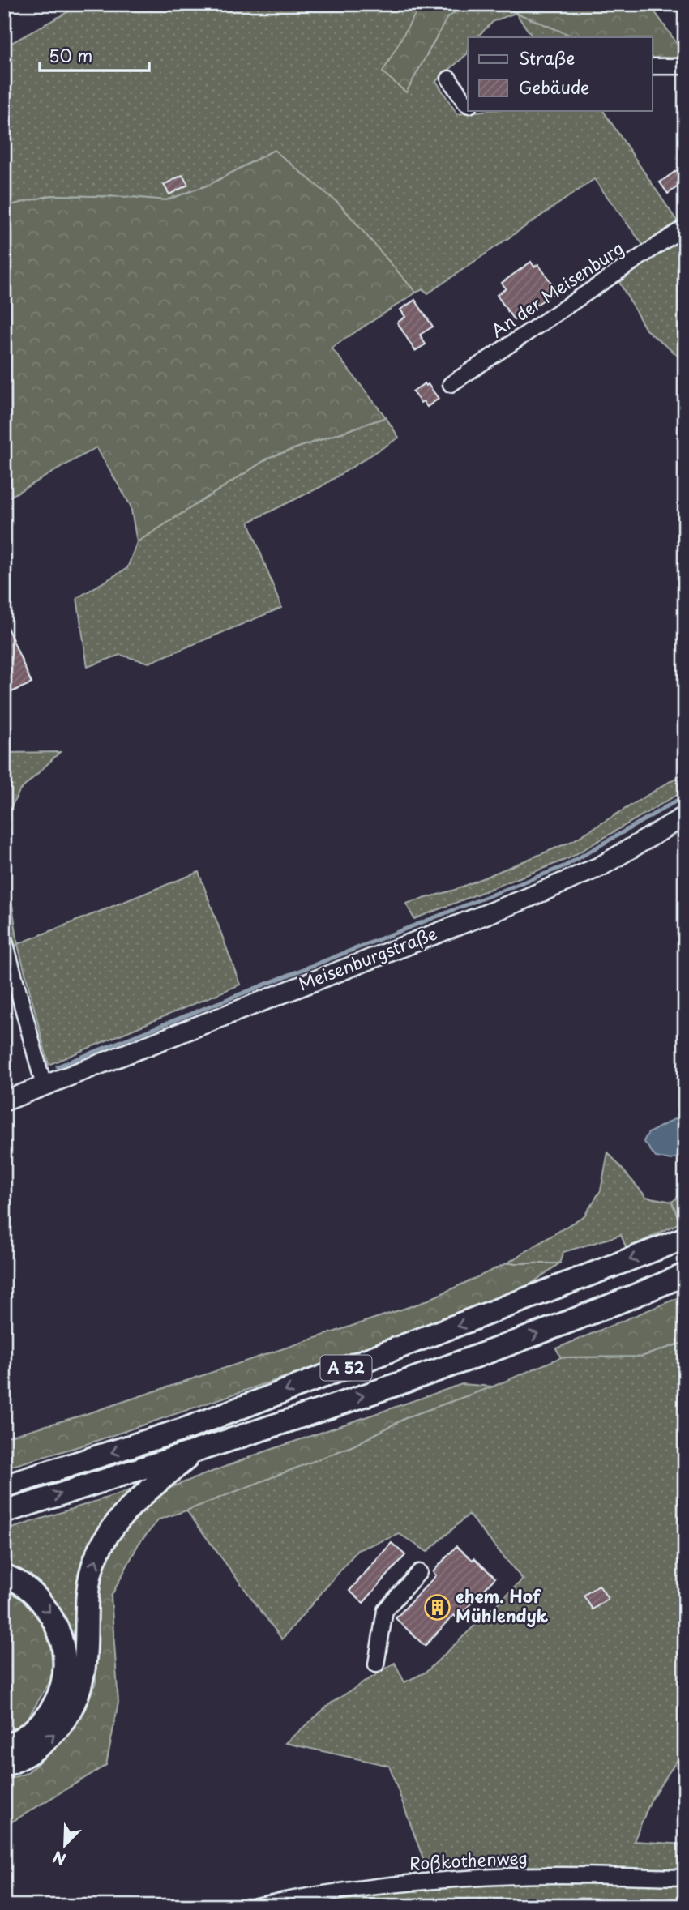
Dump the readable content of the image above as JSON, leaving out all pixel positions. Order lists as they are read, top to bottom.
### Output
{
  "streets": {
    "highway": ["A 52"],
    "main road": ["Meisenburgstraße"],
    "street": ["An der Meisenburg", "Roßkothenweg"]
  },
  "places": {
    "building": ["ehem. Hof Mühlendyk"]
  },
  "legend": ["Straße", "Gebäude"],
  "scale_bar": "50 m",
  "north": "bottom left"
}
